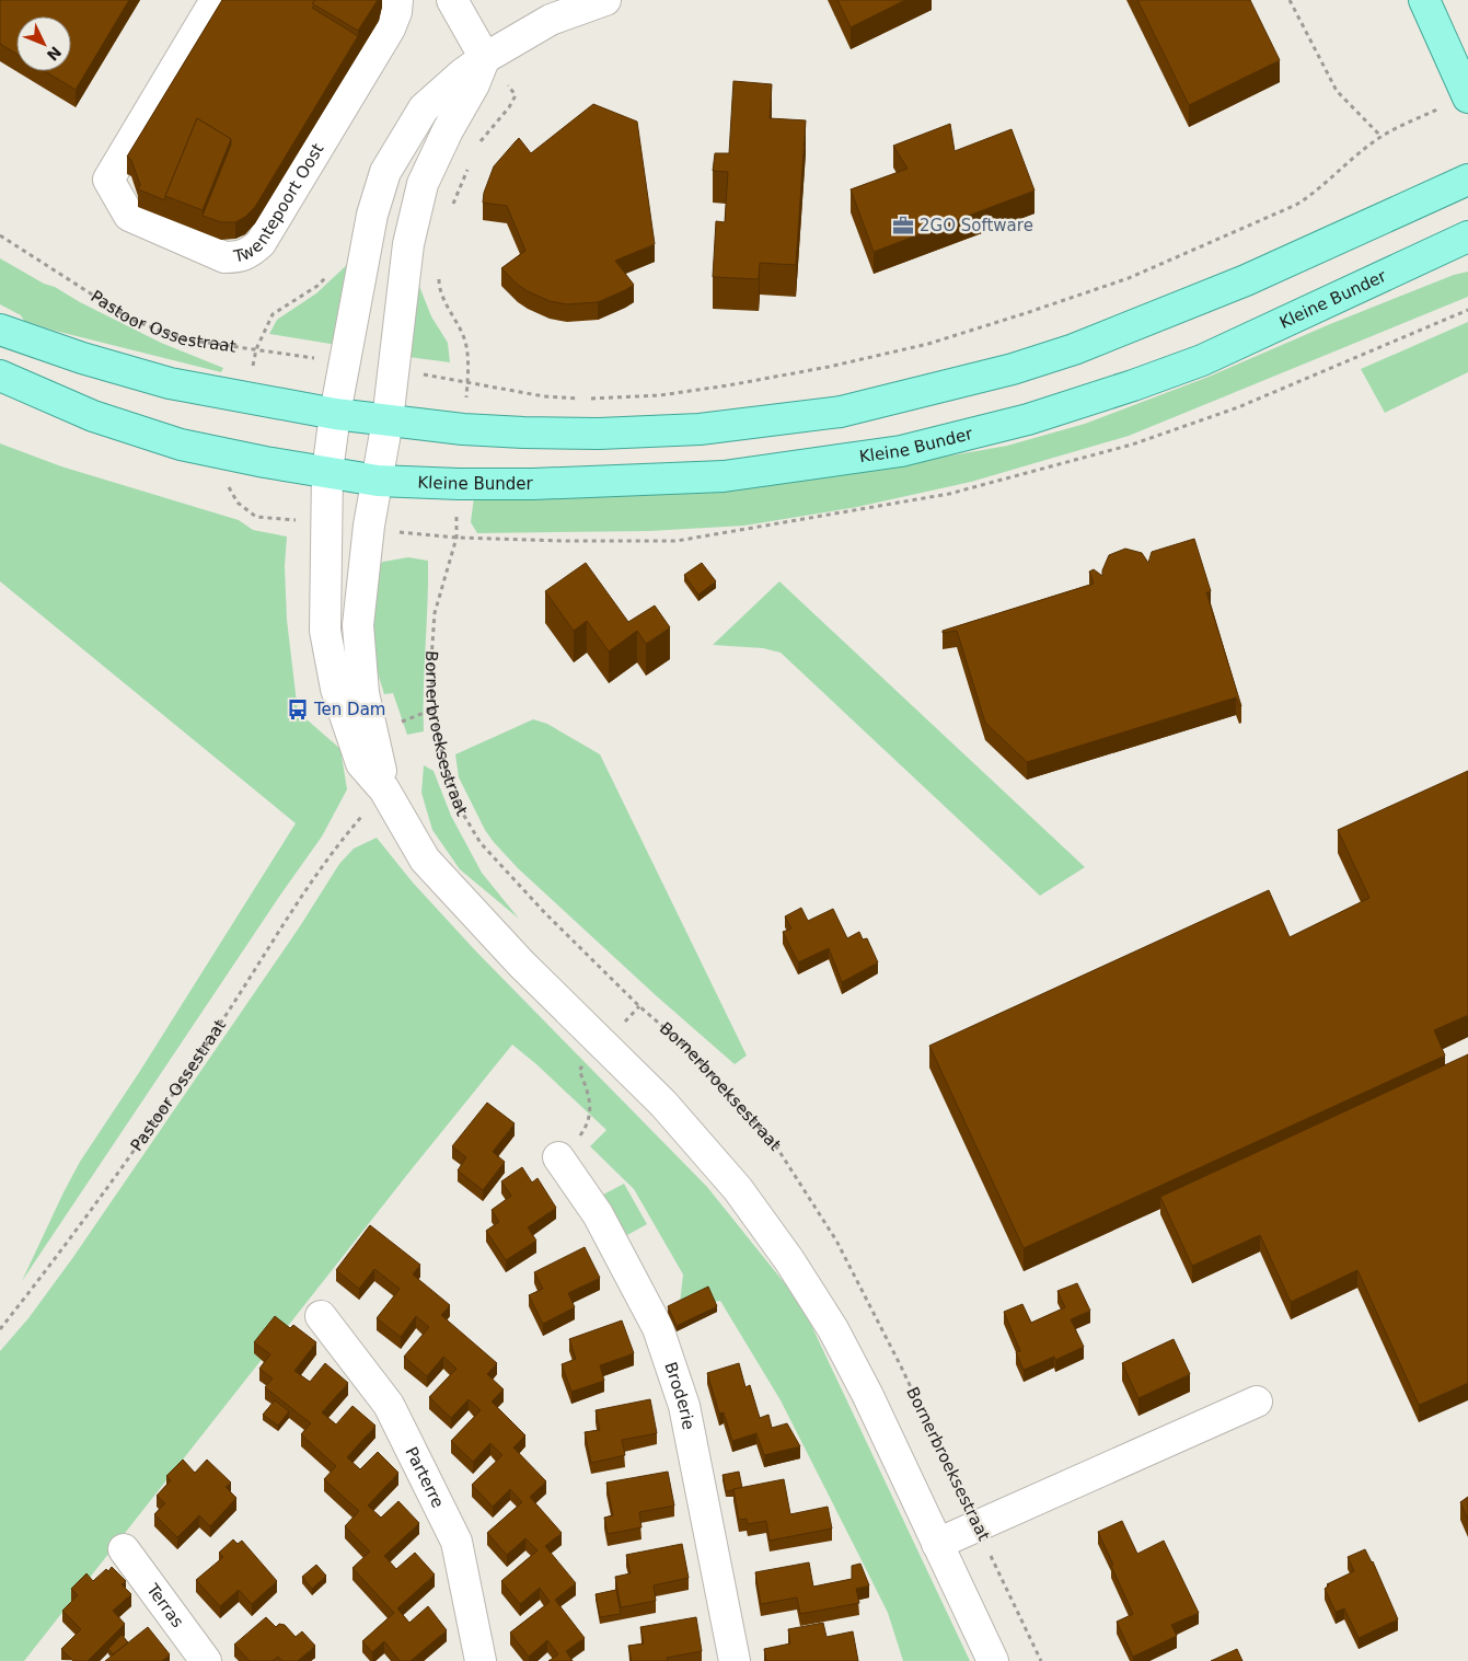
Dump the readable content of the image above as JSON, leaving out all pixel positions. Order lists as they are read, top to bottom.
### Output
{
  "streets": {
    "main road": ["Kleine Bunder"],
    "street": [
      "Twentepoort Oost",
      "Broderie",
      "Parterre",
      "Terras"
    ],
    "path": ["Pastoor Ossestraat", "Bornerbroeksestraat"]
  },
  "crossings": [
    ["Kleine Bunder", "Bornerbroeksestraat"]
  ],
  "places": {
    "office": ["2GO Software"],
    "bus stop": ["Ten Dam"]
  },
  "north": "bottom right"
}
